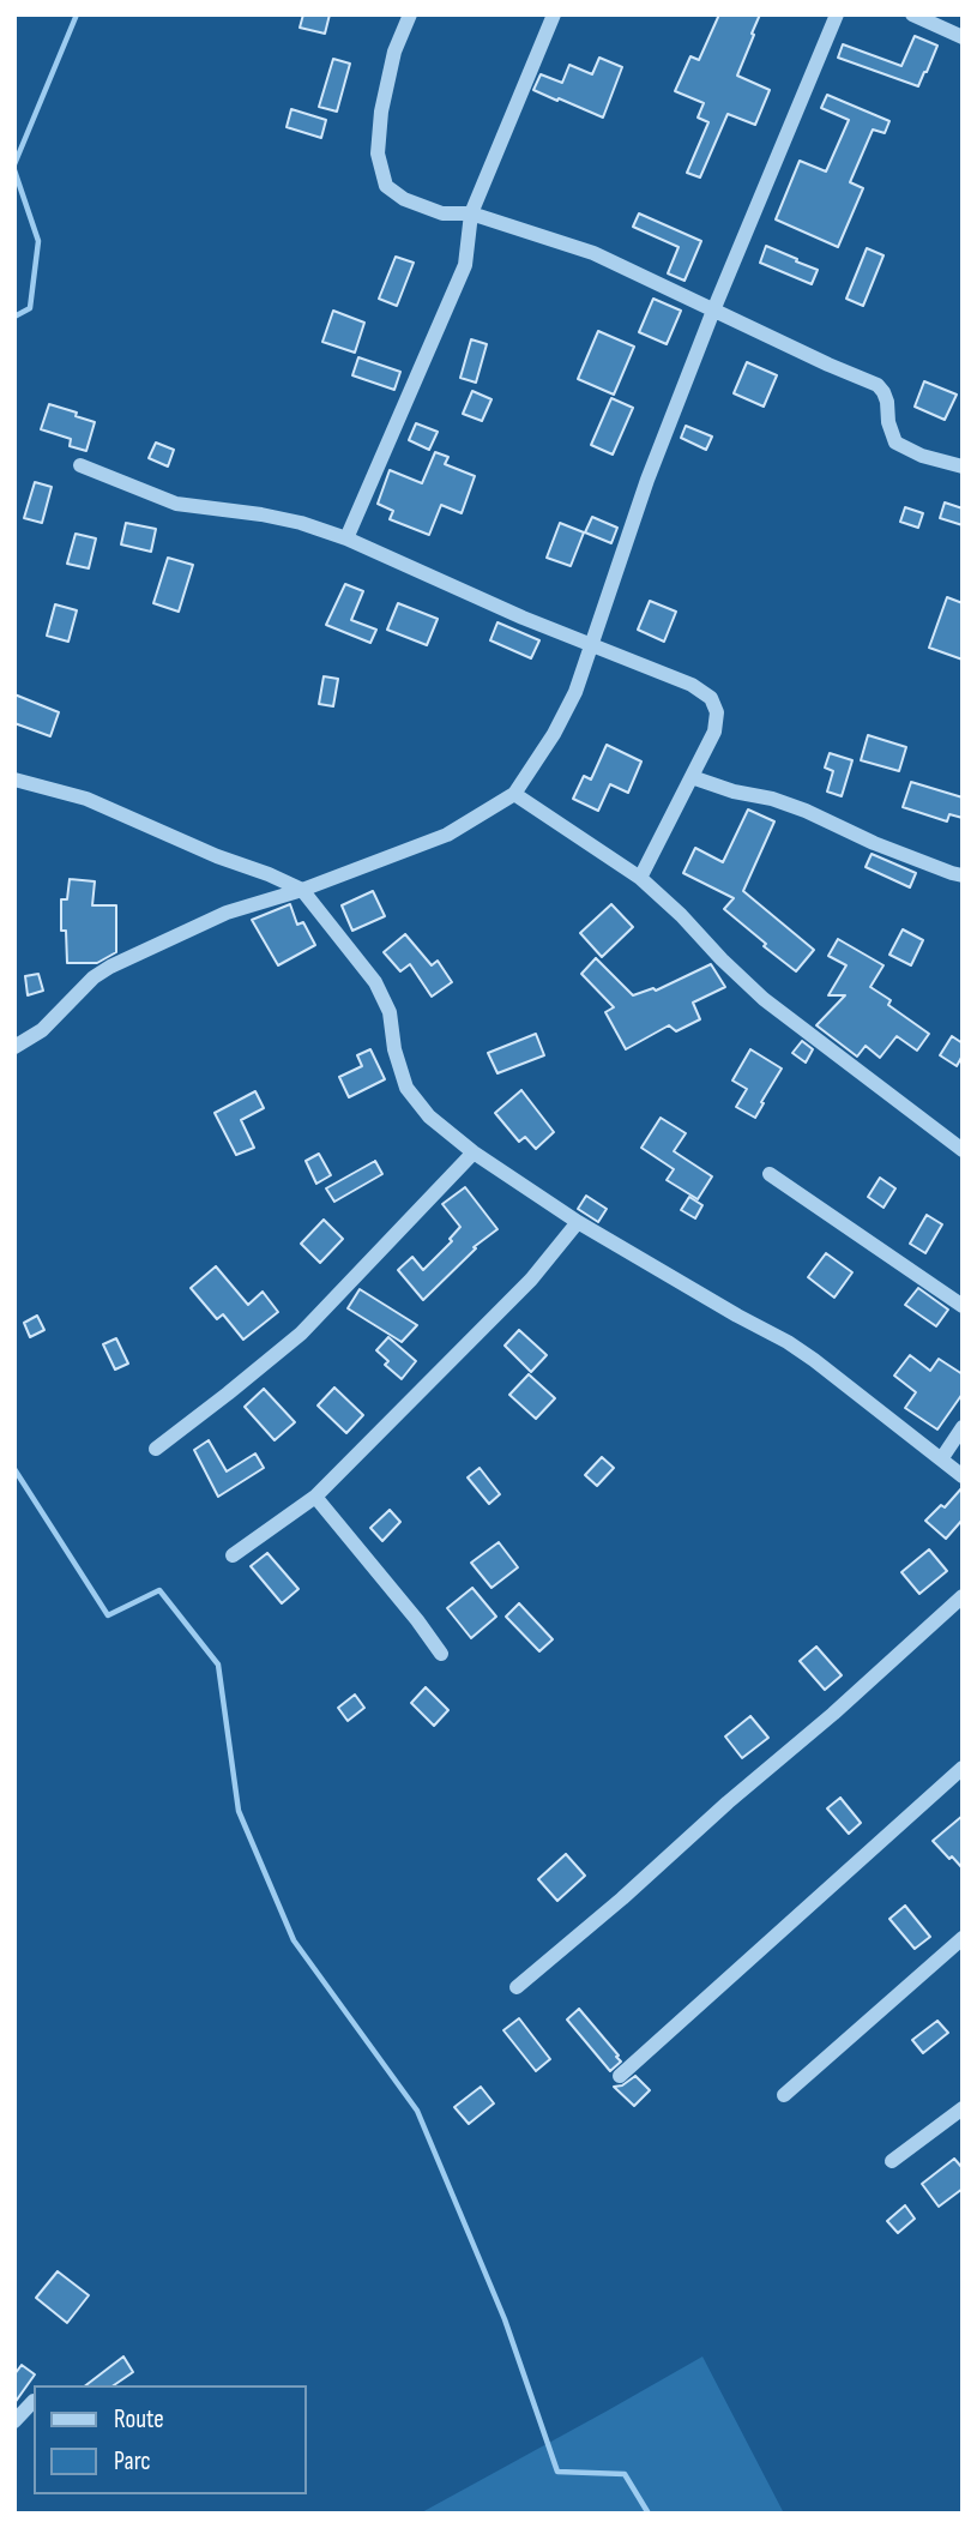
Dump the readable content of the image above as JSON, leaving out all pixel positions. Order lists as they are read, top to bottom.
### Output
{
  "legend": ["Route", "Parc"]
}
